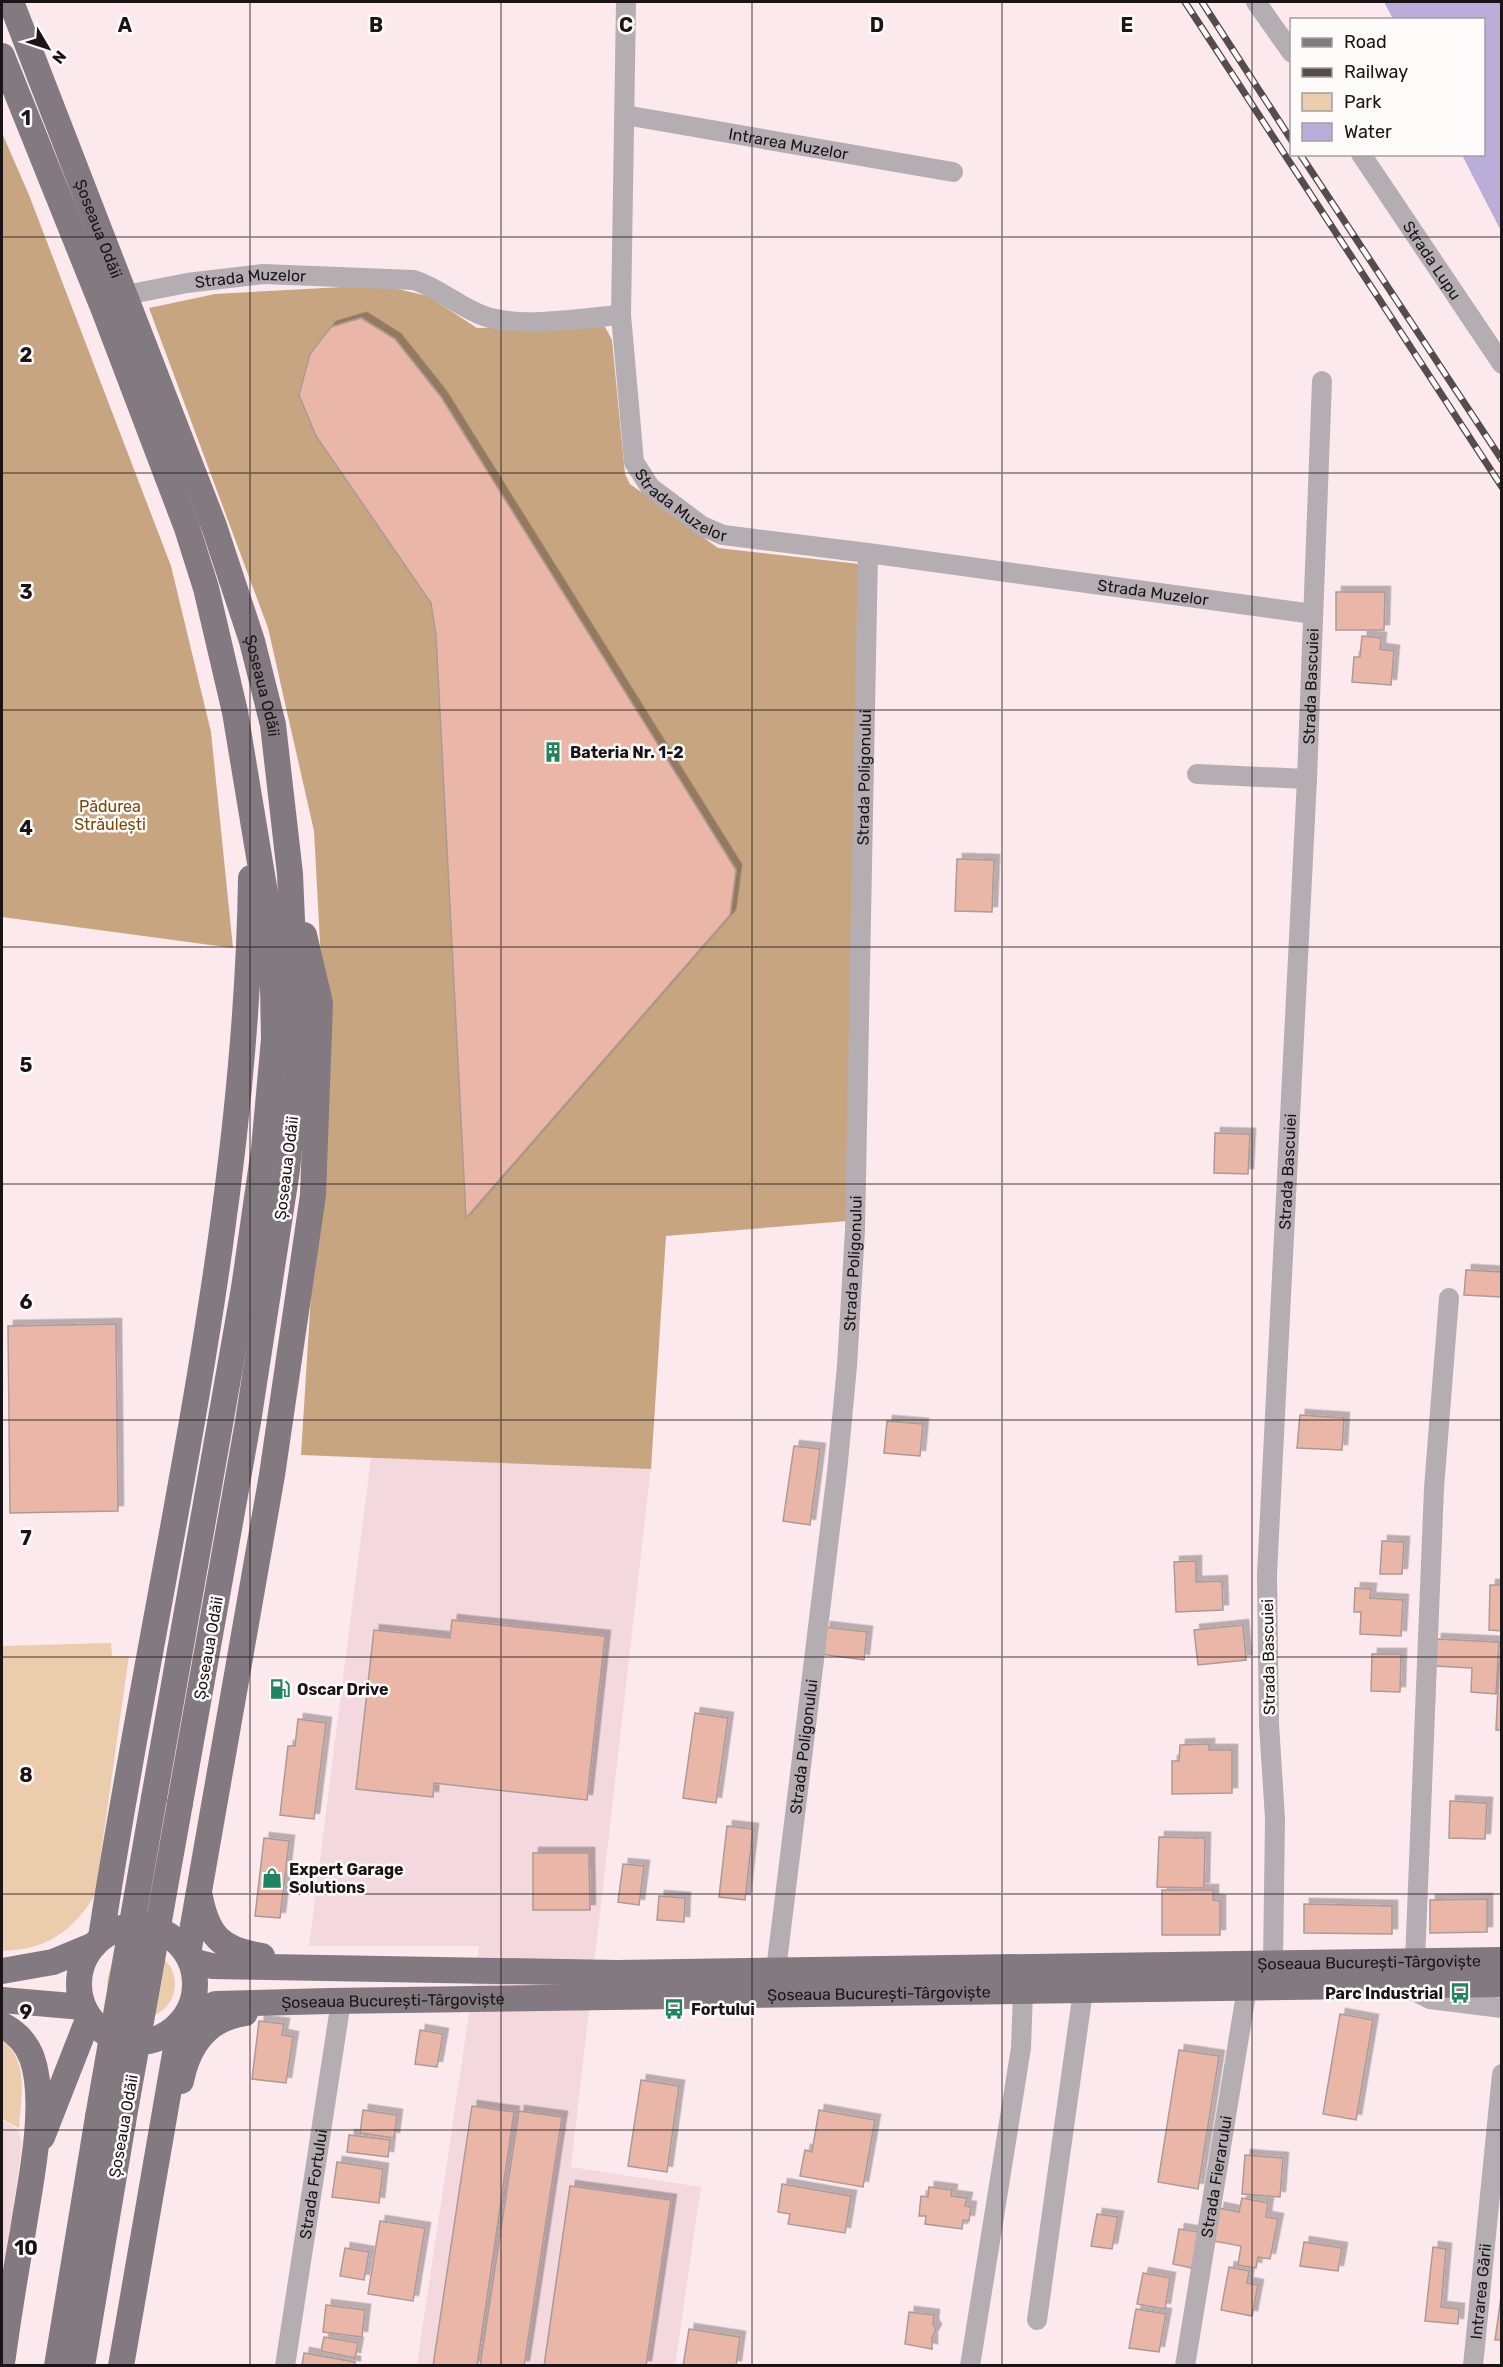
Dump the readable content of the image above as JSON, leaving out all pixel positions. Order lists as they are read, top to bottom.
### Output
{
  "streets": {
    "main road": ["Șoseaua Odăii", "Șoseaua București-Târgoviște"],
    "street": [
      "Intrarea Muzelor",
      "Strada Lupu",
      "Strada Muzelor",
      "Strada Bascuiei",
      "Strada Poligonului",
      "Strada Fierarului",
      "Strada Fortului",
      "Intrarea Gării"
    ]
  },
  "crossings": [
    ["Șoseaua Odăii", "Strada Muzelor"],
    ["Strada Muzelor", "Strada Bascuiei"],
    ["Strada Muzelor", "Strada Poligonului"],
    ["Strada Bascuiei", "Șoseaua București-Târgoviște"],
    ["Strada Poligonului", "Șoseaua București-Târgoviște"],
    ["Șoseaua București-Târgoviște", "Strada Fierarului"],
    ["Șoseaua București-Târgoviște", "Strada Fortului"]
  ],
  "parks": ["Pădurea Străulești"],
  "places": {
    "building": ["Bateria Nr. 1-2"],
    "fuel station": ["Oscar Drive"],
    "shop": ["Expert Garage Solutions"],
    "bus stop": ["Parc Industrial", "Fortului"]
  },
  "legend": [
    "Road",
    "Railway",
    "Park",
    "Water"
  ],
  "north": "bottom right",
  "grid": {
    "columns": [
      "A",
      "B",
      "C",
      "D",
      "E"
    ],
    "rows": [
      "1",
      "2",
      "3",
      "4",
      "5",
      "6",
      "7",
      "8",
      "9",
      "10"
    ]
  }
}
